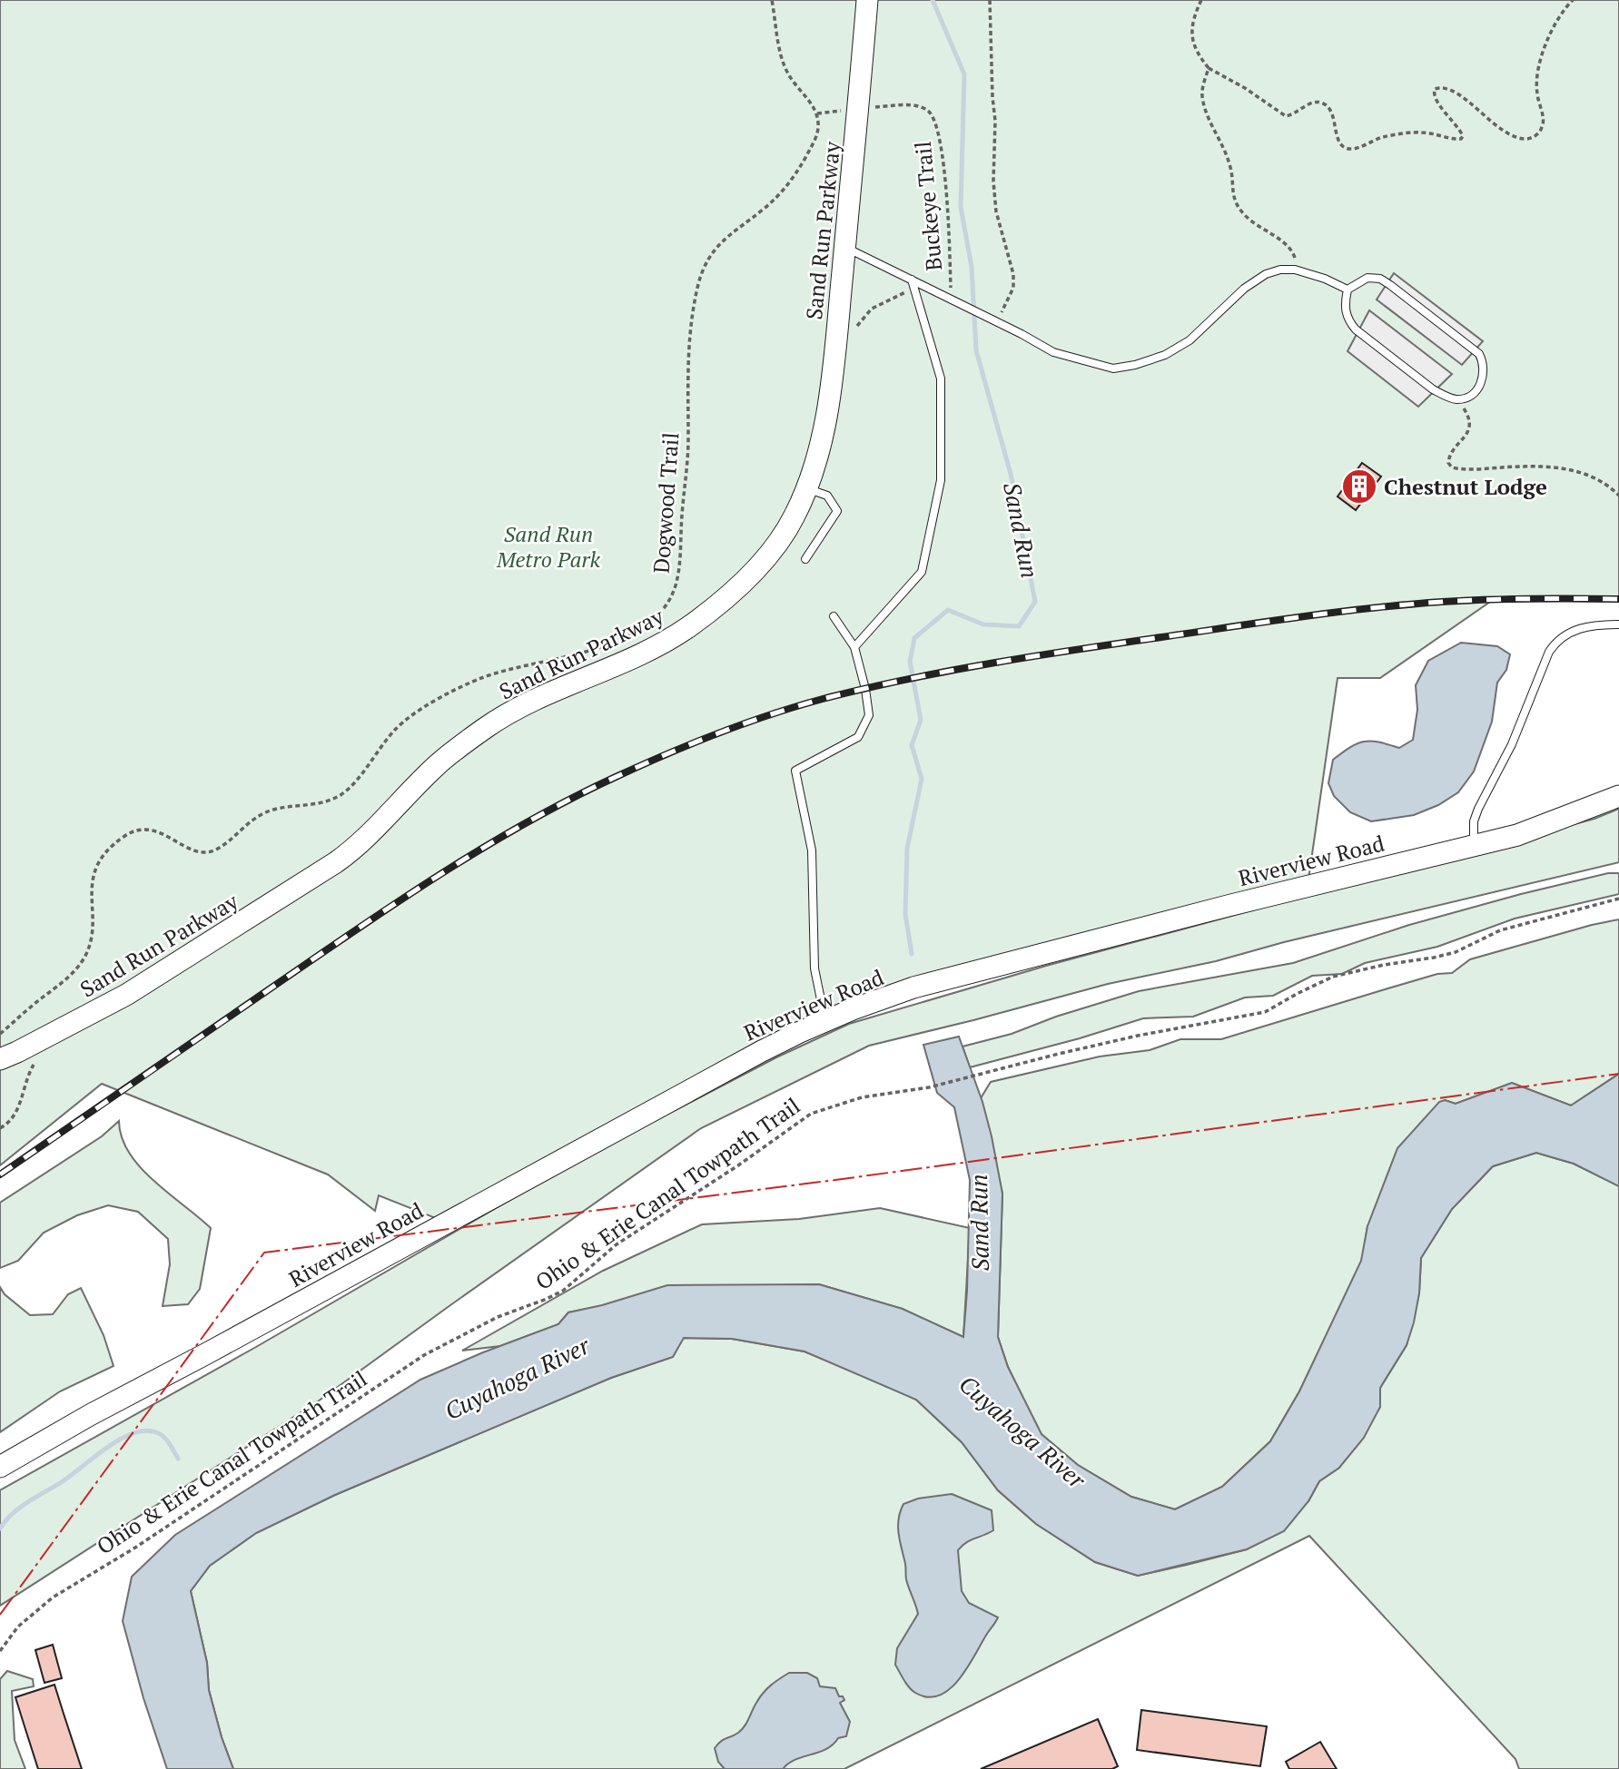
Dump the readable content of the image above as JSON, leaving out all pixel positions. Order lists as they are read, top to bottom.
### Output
{
  "streets": {
    "main road": ["Sand Run Parkway", "Riverview Road"],
    "path": ["Buckeye Trail", "Dogwood Trail", "Ohio & Erie Canal Towpath Trail"]
  },
  "crossings": [
    ["Buckeye Trail", "Sand Run Parkway"],
    ["Buckeye Trail", "Dogwood Trail"]
  ],
  "water": ["Sand Run", "Cuyahoga River"],
  "parks": ["Sand Run Metro Park"],
  "places": {
    "building": ["Chestnut Lodge"]
  }
}
